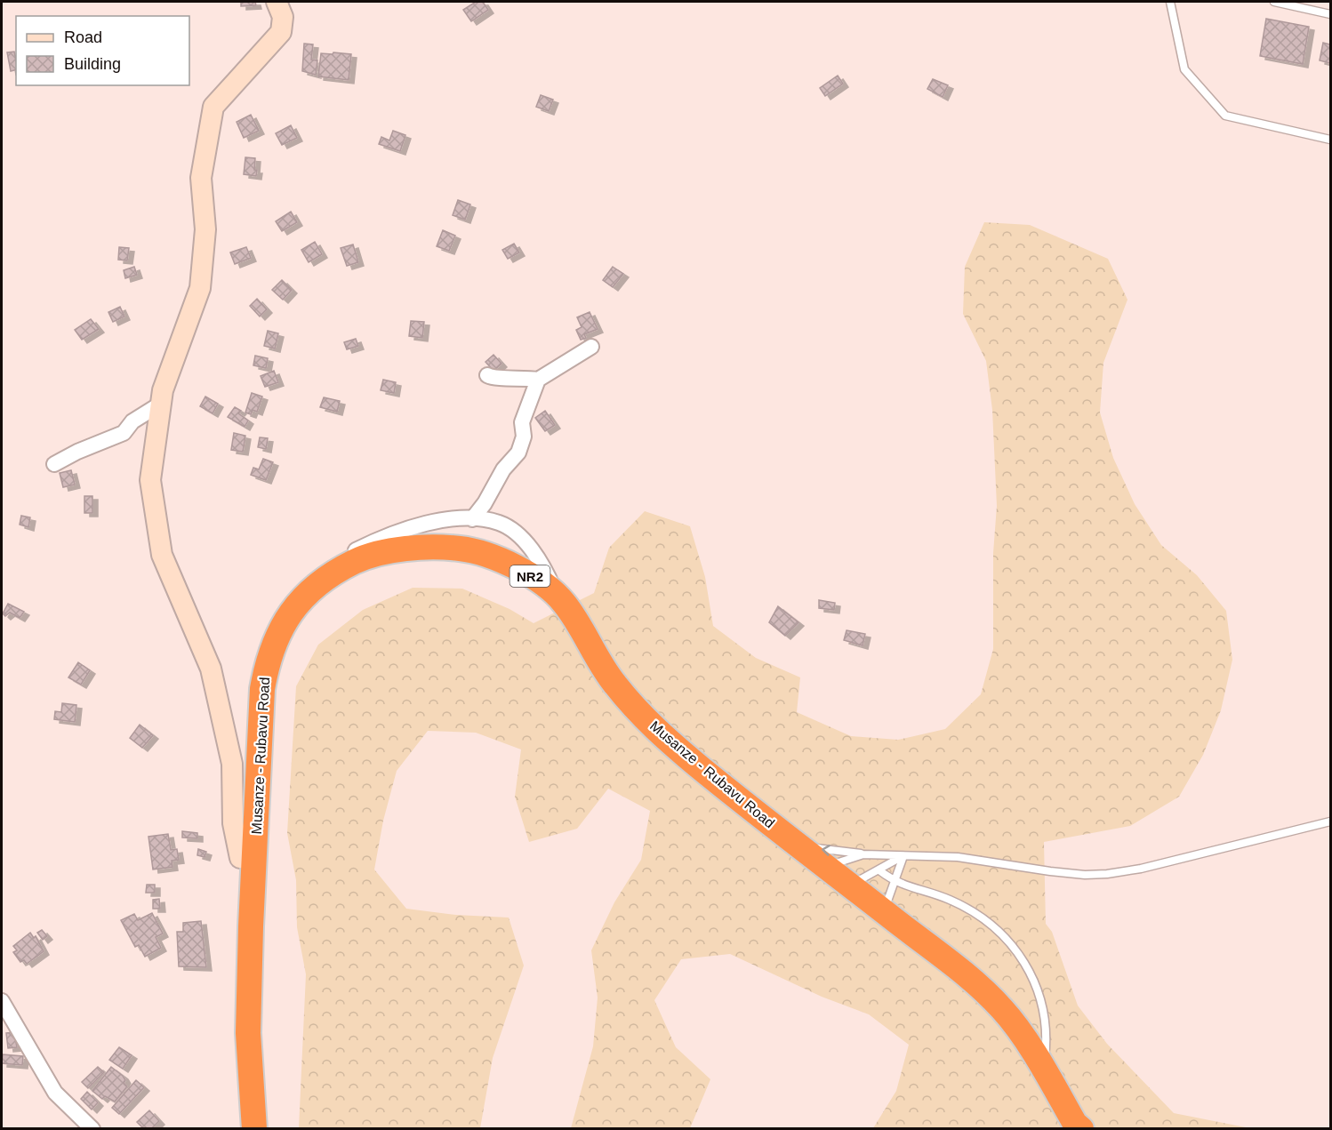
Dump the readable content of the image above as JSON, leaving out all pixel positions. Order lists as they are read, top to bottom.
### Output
{
  "streets": {
    "highway": ["NR2", "Musanze - Rubavu Road"]
  },
  "legend": ["Road", "Building"]
}
